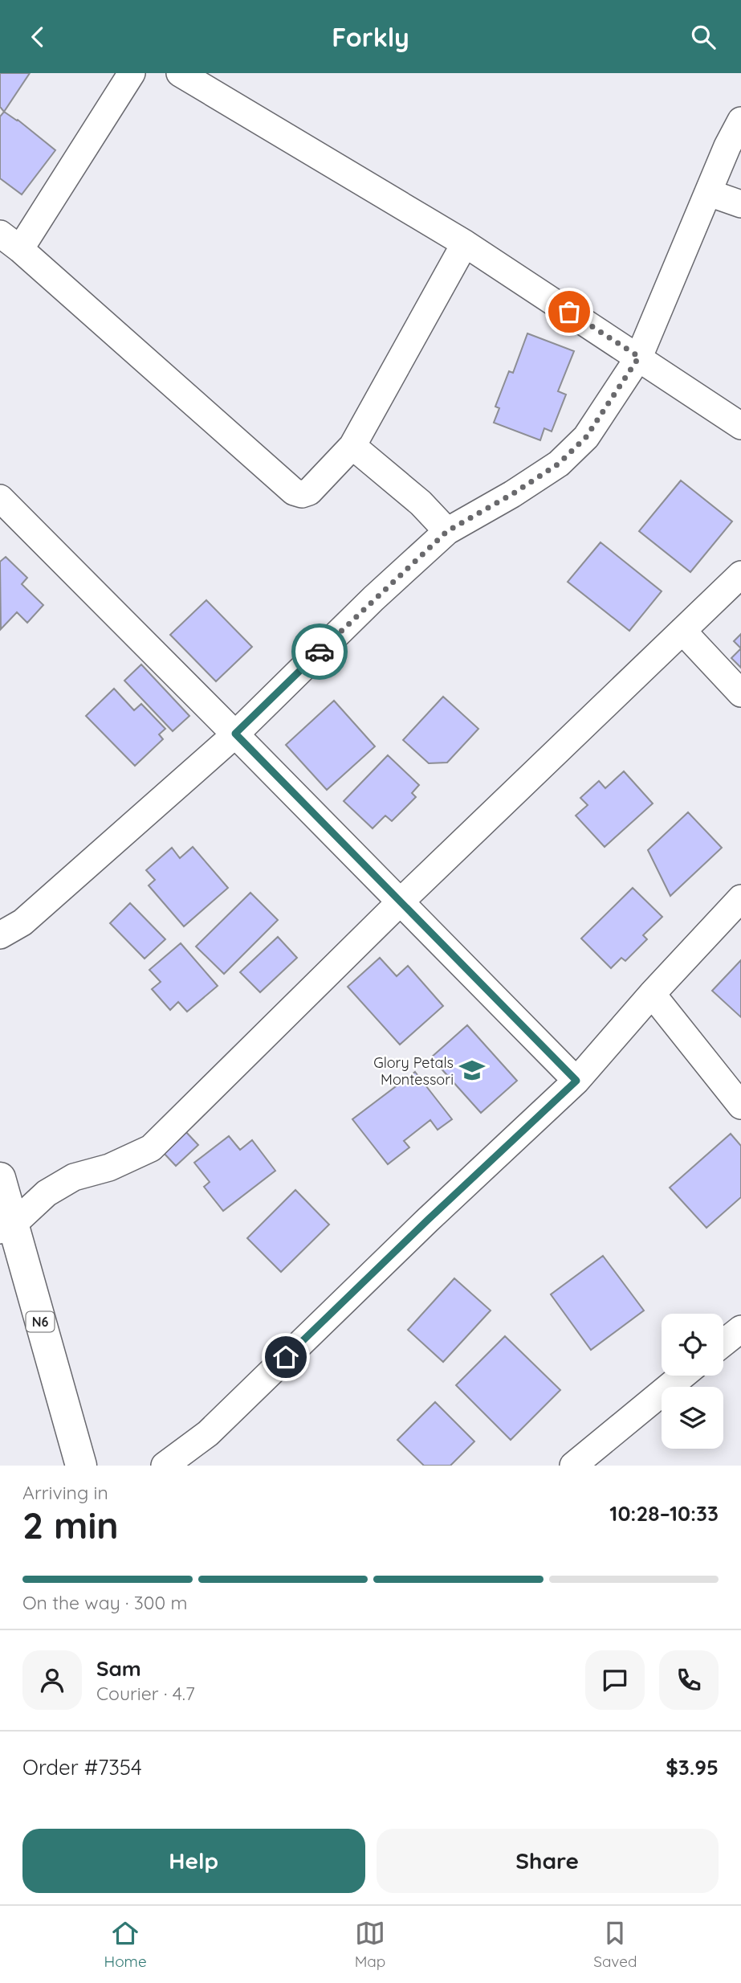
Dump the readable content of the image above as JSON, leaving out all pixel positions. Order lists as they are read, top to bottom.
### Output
{
  "streets": {
    "main road": ["N6"]
  },
  "places": {
    "school or university": ["Glory Petals Montessori"]
  },
  "page": {
    "header": "Forkly",
    "heading": ["2 min", "Arriving in", "10:28–10:33"],
    "panel": [
      "Sam",
      "Courier · 4.7",
      "Order #7354",
      "$3.95"
    ],
    "bar": "On the way · 300 m",
    "buttons": ["Help", "Share"],
    "tabs": ["Home", "Map", "Saved"]
  }
}
